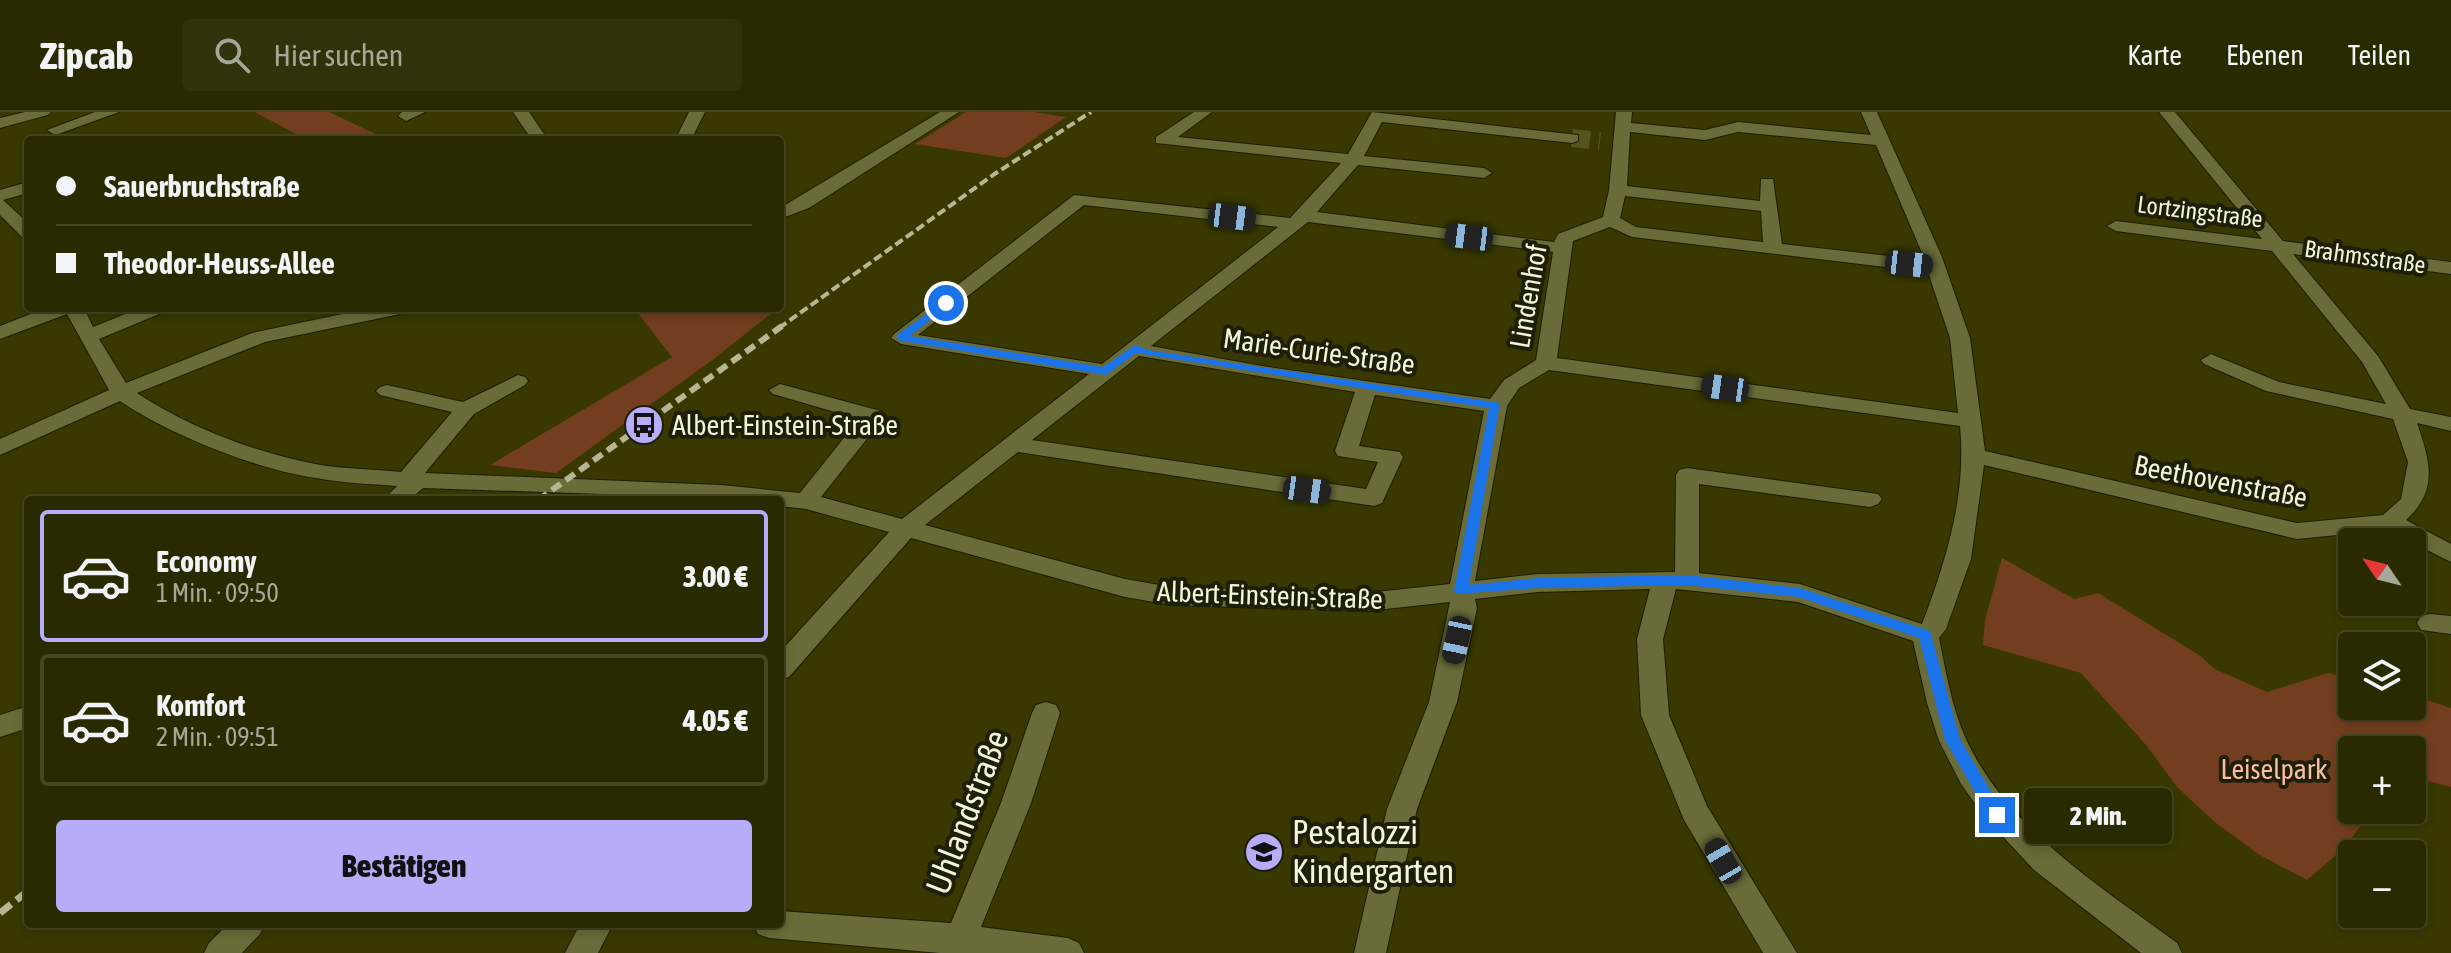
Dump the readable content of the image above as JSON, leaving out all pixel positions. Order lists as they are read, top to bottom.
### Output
{
  "streets": {
    "street": [
      "Lortzingstraße",
      "Brahmsstraße",
      "Lindenhof",
      "Marie-Curie-Straße",
      "Beethovenstraße",
      "Albert-Einstein-Straße",
      "Uhlandstraße"
    ]
  },
  "crossings": [
    ["Lortzingstraße", "Brahmsstraße"],
    ["Lindenhof", "Marie-Curie-Straße"]
  ],
  "parks": ["Leiselpark"],
  "places": {
    "bus stop": ["Albert-Einstein-Straße"],
    "school or university": ["Pestalozzi Kindergarten"]
  },
  "north": "top left",
  "page": {
    "header": "Zipcab",
    "search": "Hier suchen",
    "nav": ["Karte", "Ebenen", "Teilen"],
    "banner": ["Sauerbruchstraße", "Theodor-Heuss-Allee"],
    "list": [
      {
        "name": "Economy",
        "note": "1 Min. · 09:50",
        "value": "3.00 €"
      },
      {
        "name": "Komfort",
        "note": "2 Min. · 09:51",
        "value": "4.05 €"
      }
    ],
    "map_buttons": ["+", "−"],
    "bubble": "2 Min.",
    "buttons": "Bestätigen"
  }
}
